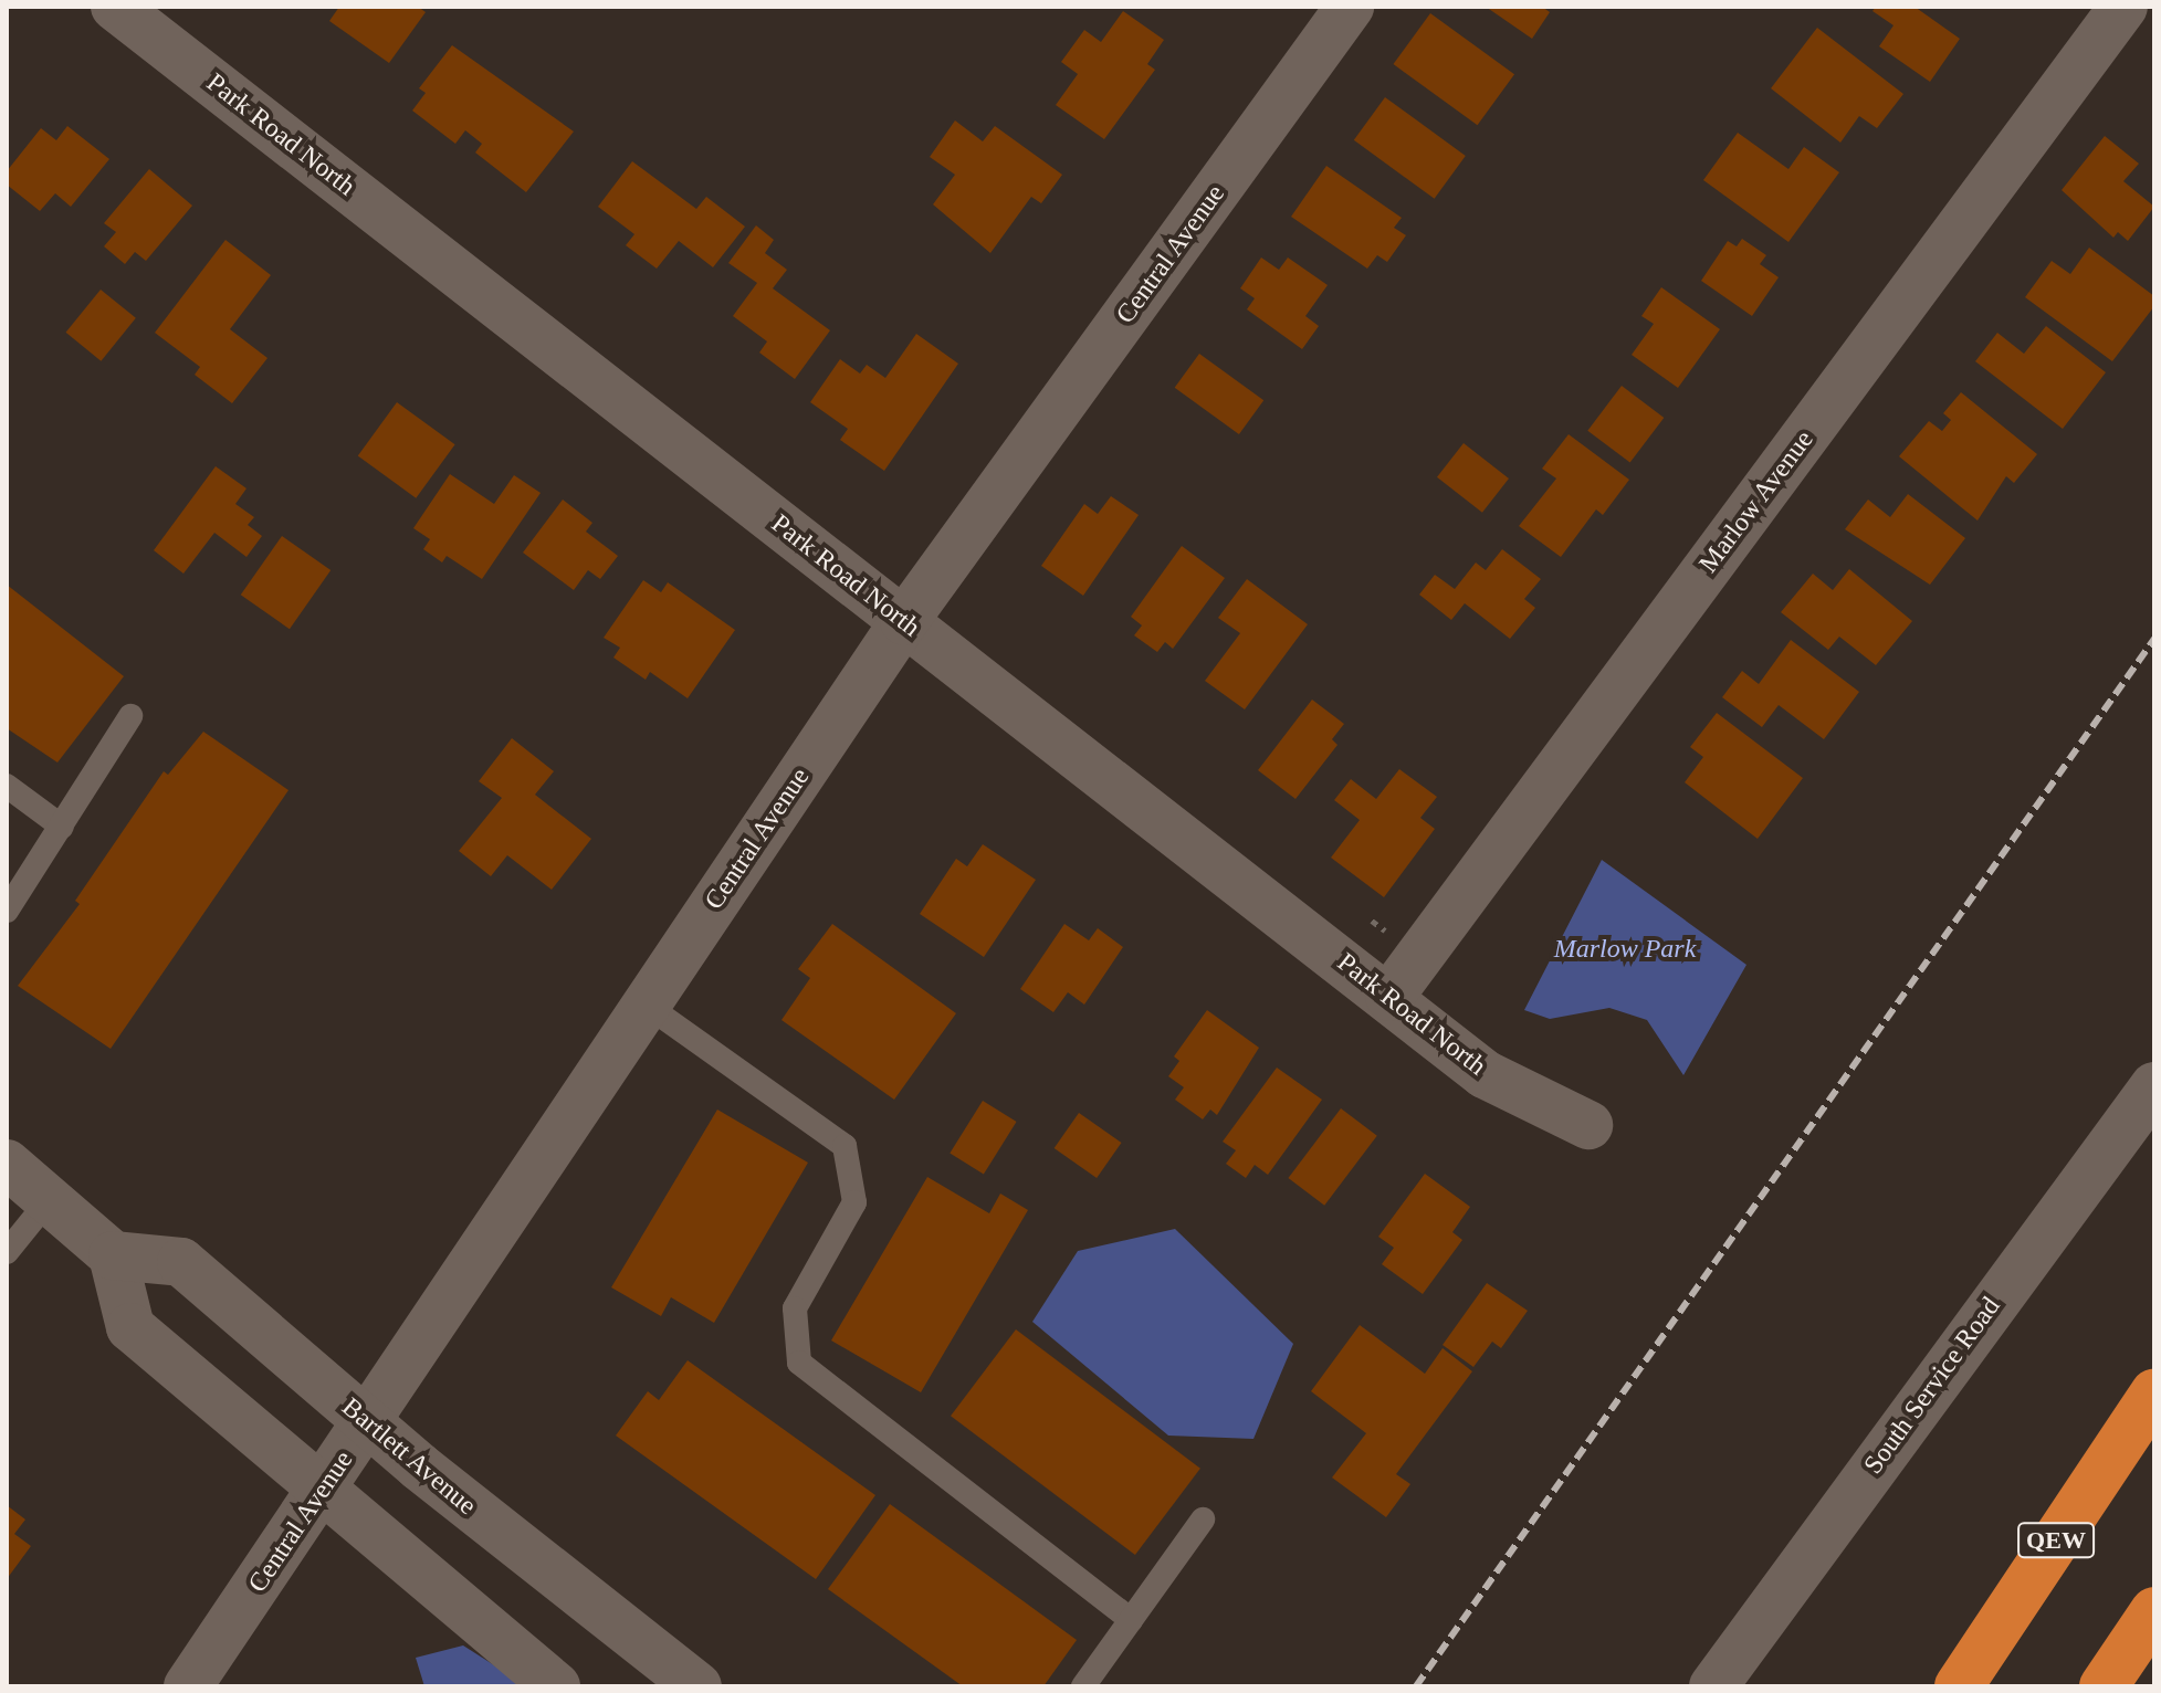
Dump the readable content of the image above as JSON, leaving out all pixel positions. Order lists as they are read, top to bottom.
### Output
{
  "streets": {
    "highway": ["QEW"],
    "street": [
      "Park Road North",
      "Central Avenue",
      "Marlow Avenue",
      "South Service Road",
      "Bartlett Avenue"
    ]
  },
  "crossings": [
    ["Park Road North", "Central Avenue"],
    ["Park Road North", "Marlow Avenue"],
    ["Central Avenue", "Bartlett Avenue"]
  ],
  "parks": ["Marlow Park"]
}
